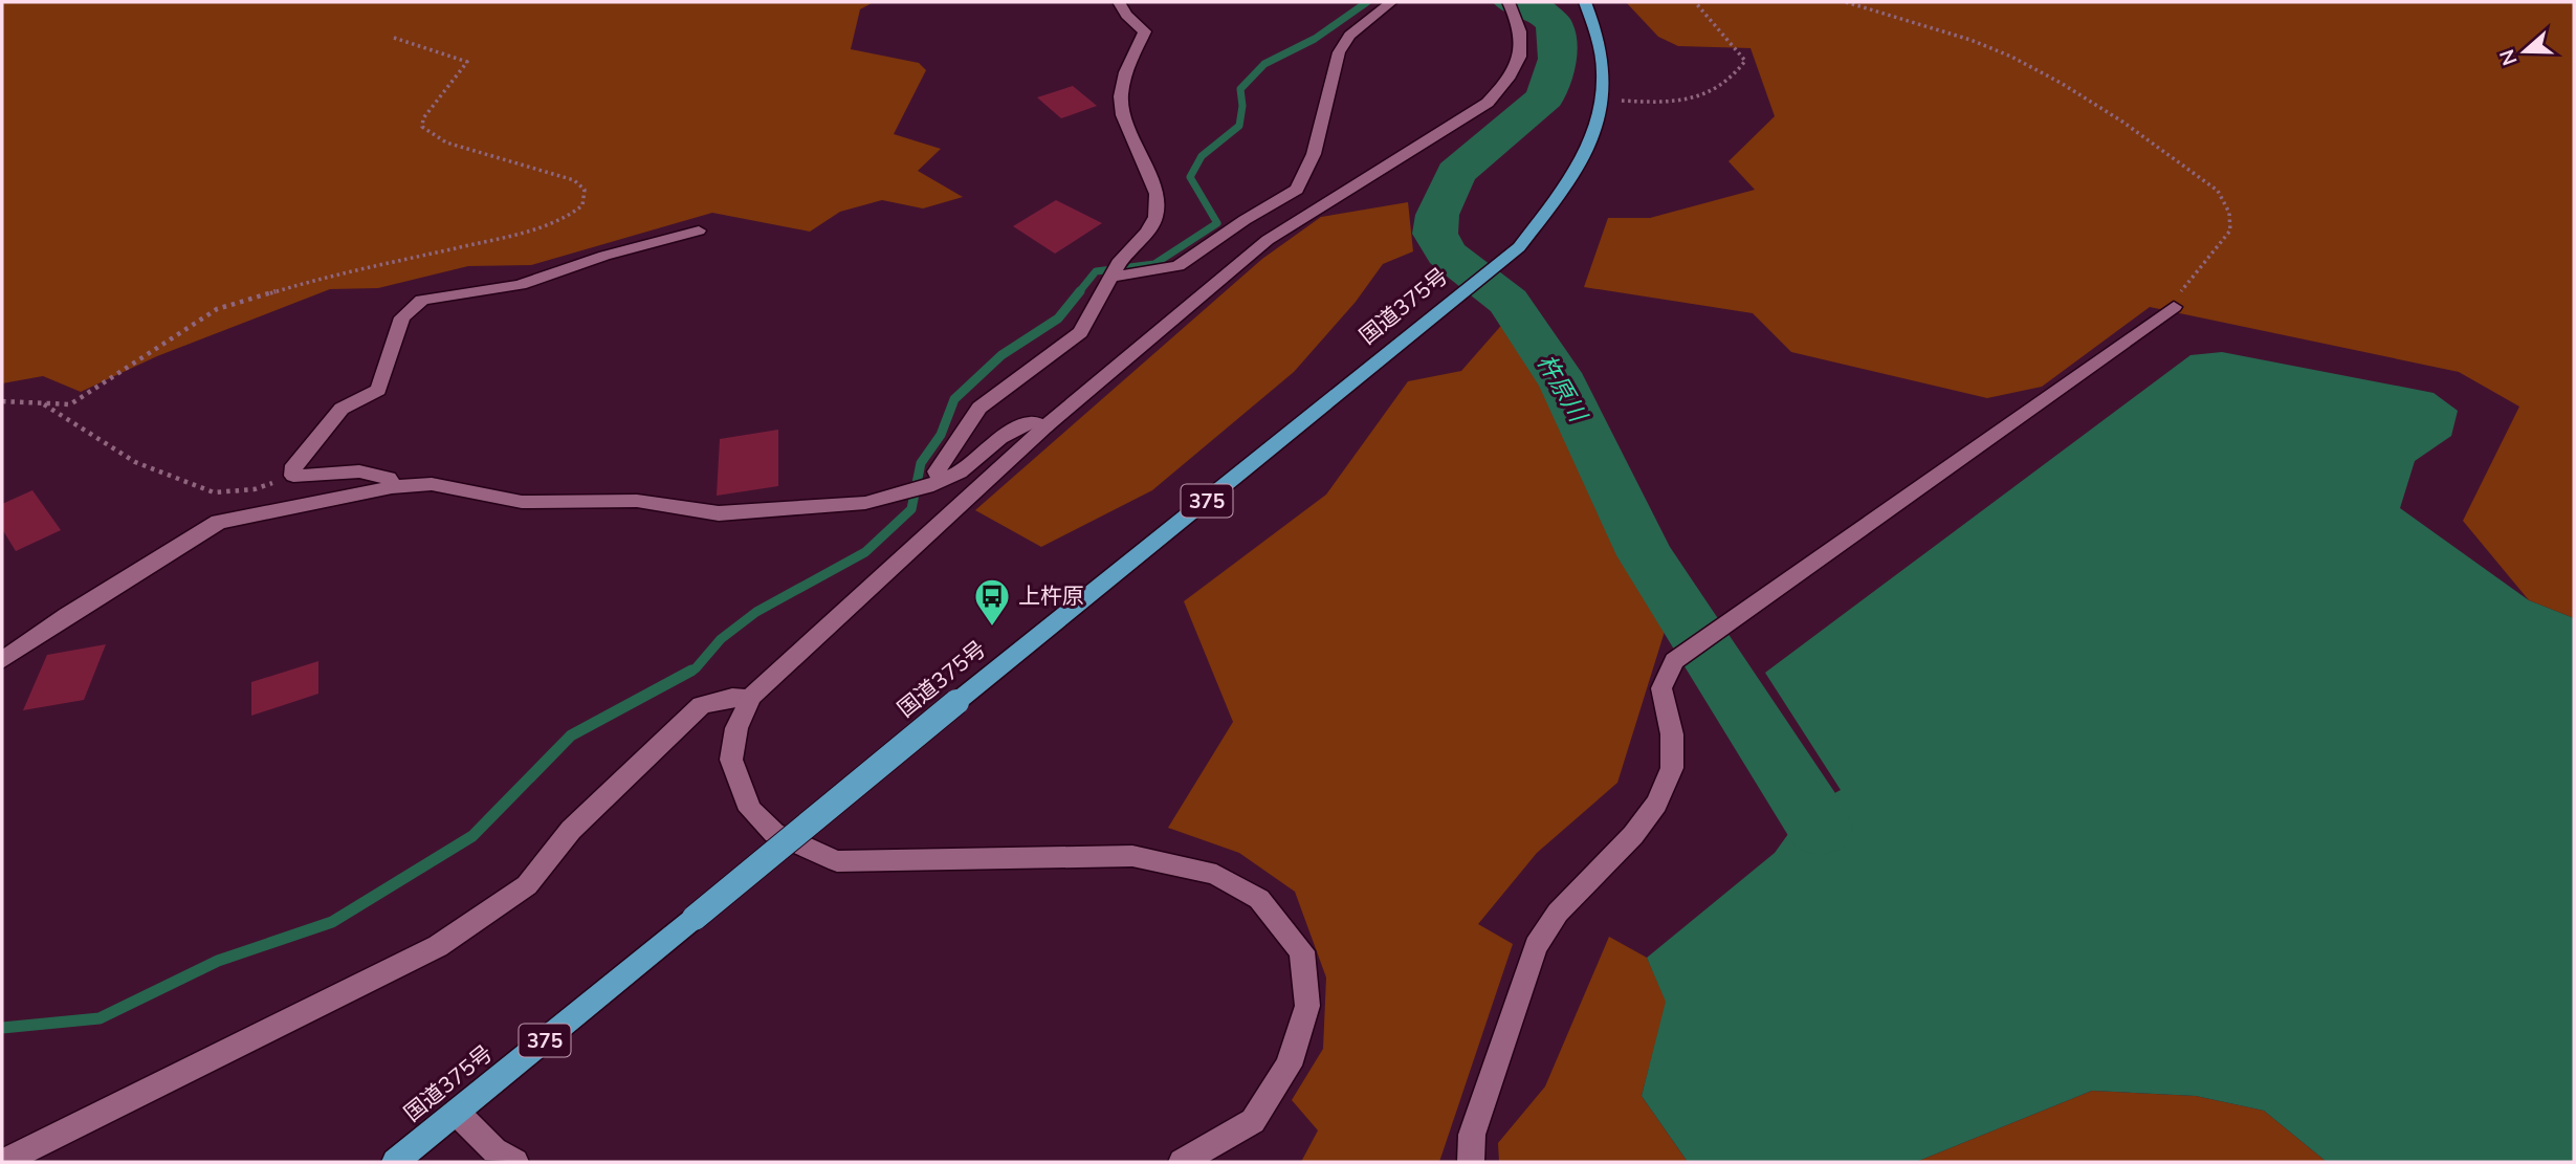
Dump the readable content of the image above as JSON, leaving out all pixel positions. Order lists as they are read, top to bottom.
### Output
{
  "streets": {
    "highway": ["国道375号", "375"]
  },
  "water": ["杵原川"],
  "places": {
    "bus stop": ["上杵原"]
  },
  "north": "left"
}
